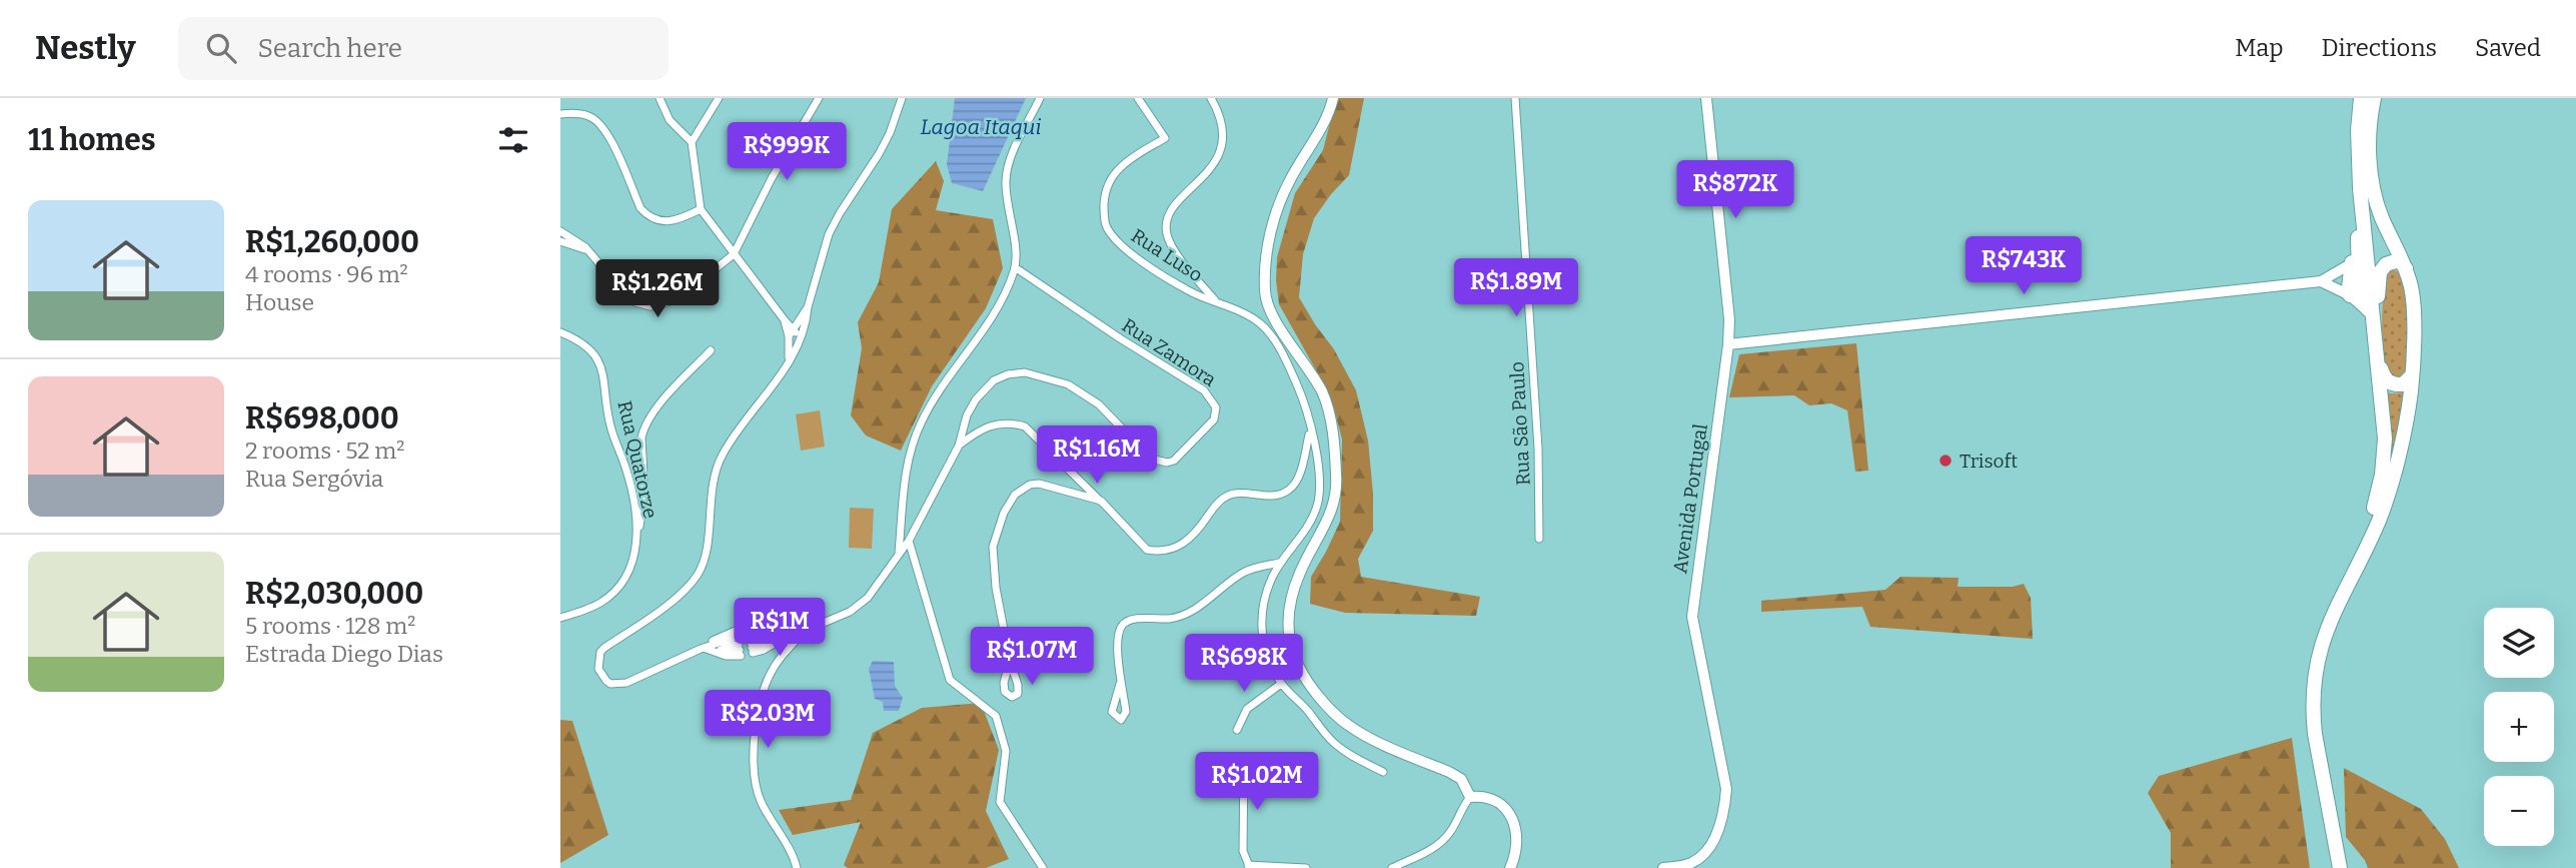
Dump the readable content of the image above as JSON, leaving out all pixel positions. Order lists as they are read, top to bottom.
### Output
{
  "streets": {
    "street": [
      "Rua Luso",
      "Rua Zamora",
      "Rua São Paulo",
      "Rua Quatorze",
      "Avenida Portugal"
    ]
  },
  "water": ["Lagoa Itaqui"],
  "places": ["Trisoft"],
  "page": {
    "header": "Nestly",
    "search": "Search here",
    "nav": ["Map", "Directions", "Saved"],
    "heading": "11 homes",
    "price": [
      "R$999K",
      "R$872K",
      "R$743K",
      "R$1.89M",
      "R$1.26M",
      "R$1.16M",
      "R$1M",
      "R$1.07M",
      "R$698K",
      "R$2.03M",
      "R$1.02M"
    ],
    "list": [
      {
        "name": "R$1,260,000",
        "note": "4 rooms · 96 m² · House"
      },
      {
        "name": "R$698,000",
        "note": "2 rooms · 52 m² · Rua Sergóvia"
      },
      {
        "name": "R$2,030,000",
        "note": "5 rooms · 128 m² · Estrada Diego Dias"
      }
    ],
    "map_buttons": ["+", "−"]
  }
}
